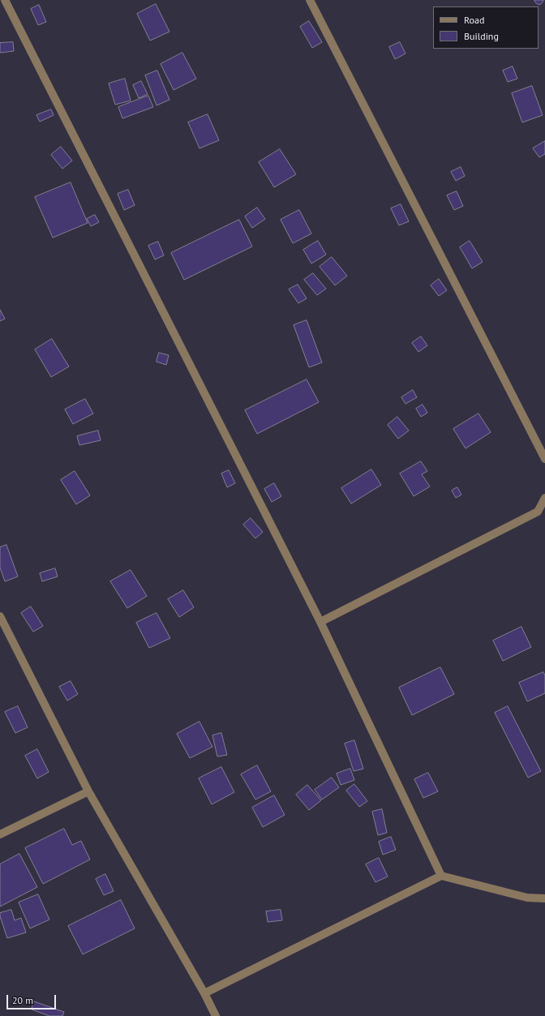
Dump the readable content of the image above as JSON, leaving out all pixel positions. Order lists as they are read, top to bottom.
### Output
{
  "legend": ["Road", "Building"],
  "scale_bar": "20 m"
}
